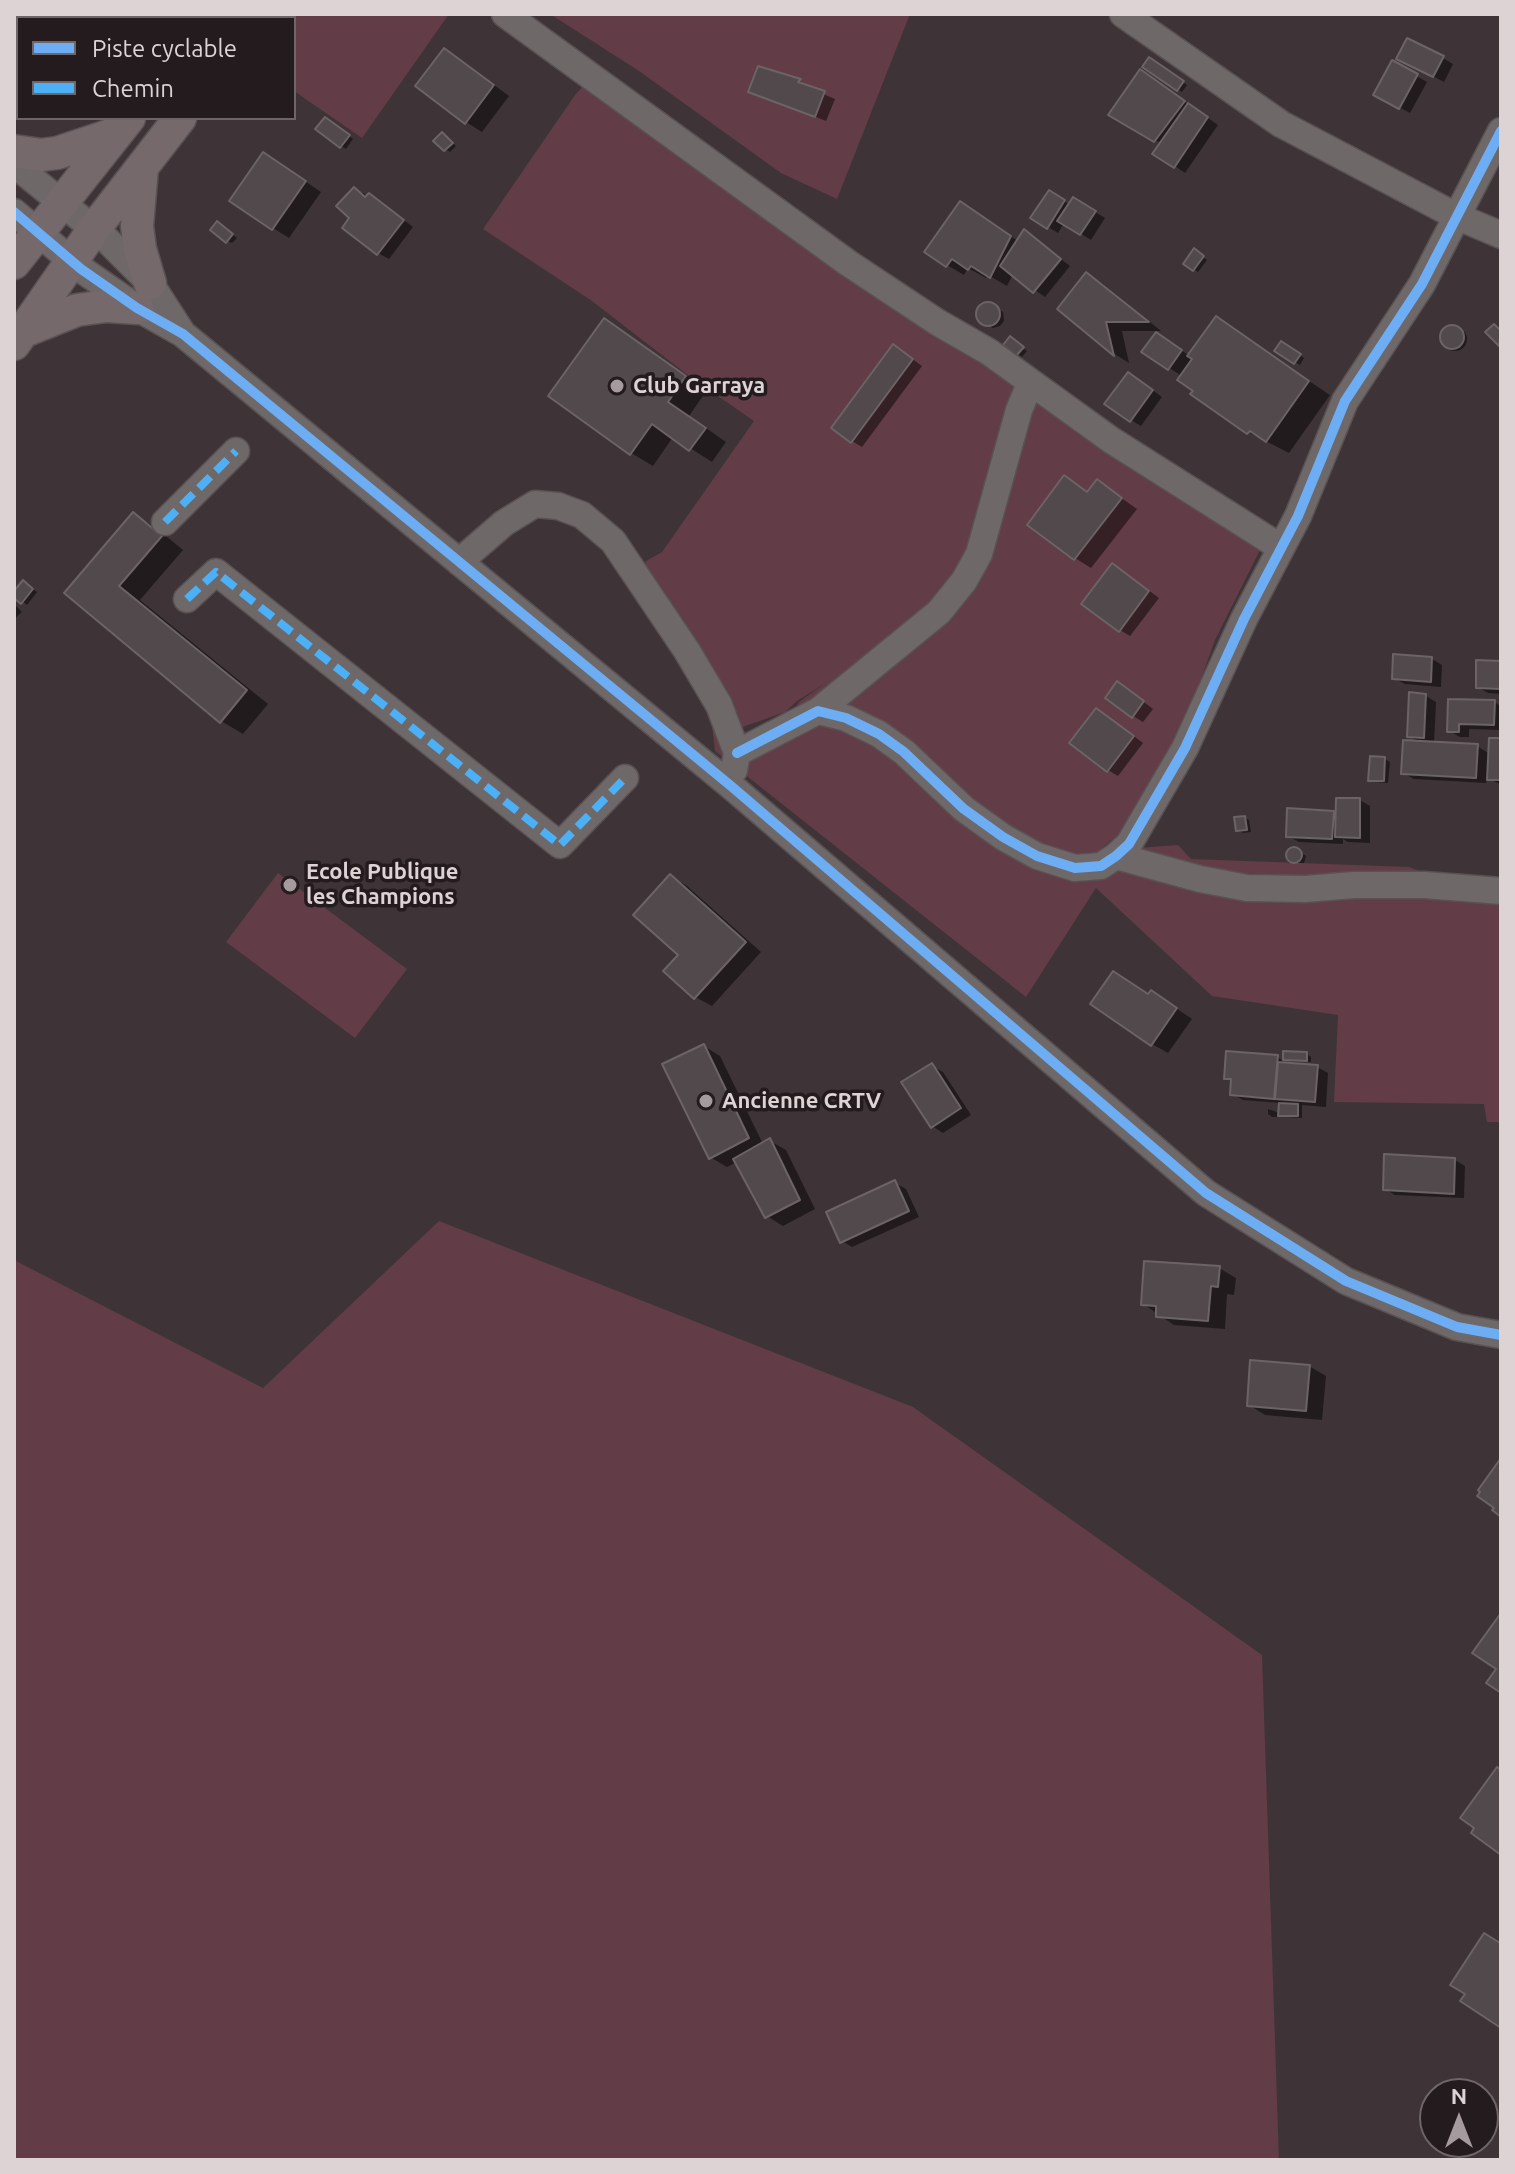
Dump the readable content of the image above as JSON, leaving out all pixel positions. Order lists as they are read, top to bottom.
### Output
{
  "places": ["Club Garraya", "Ecole Publique les Champions", "Ancienne CRTV"],
  "legend": ["Piste cyclable", "Chemin"],
  "north": "top"
}
